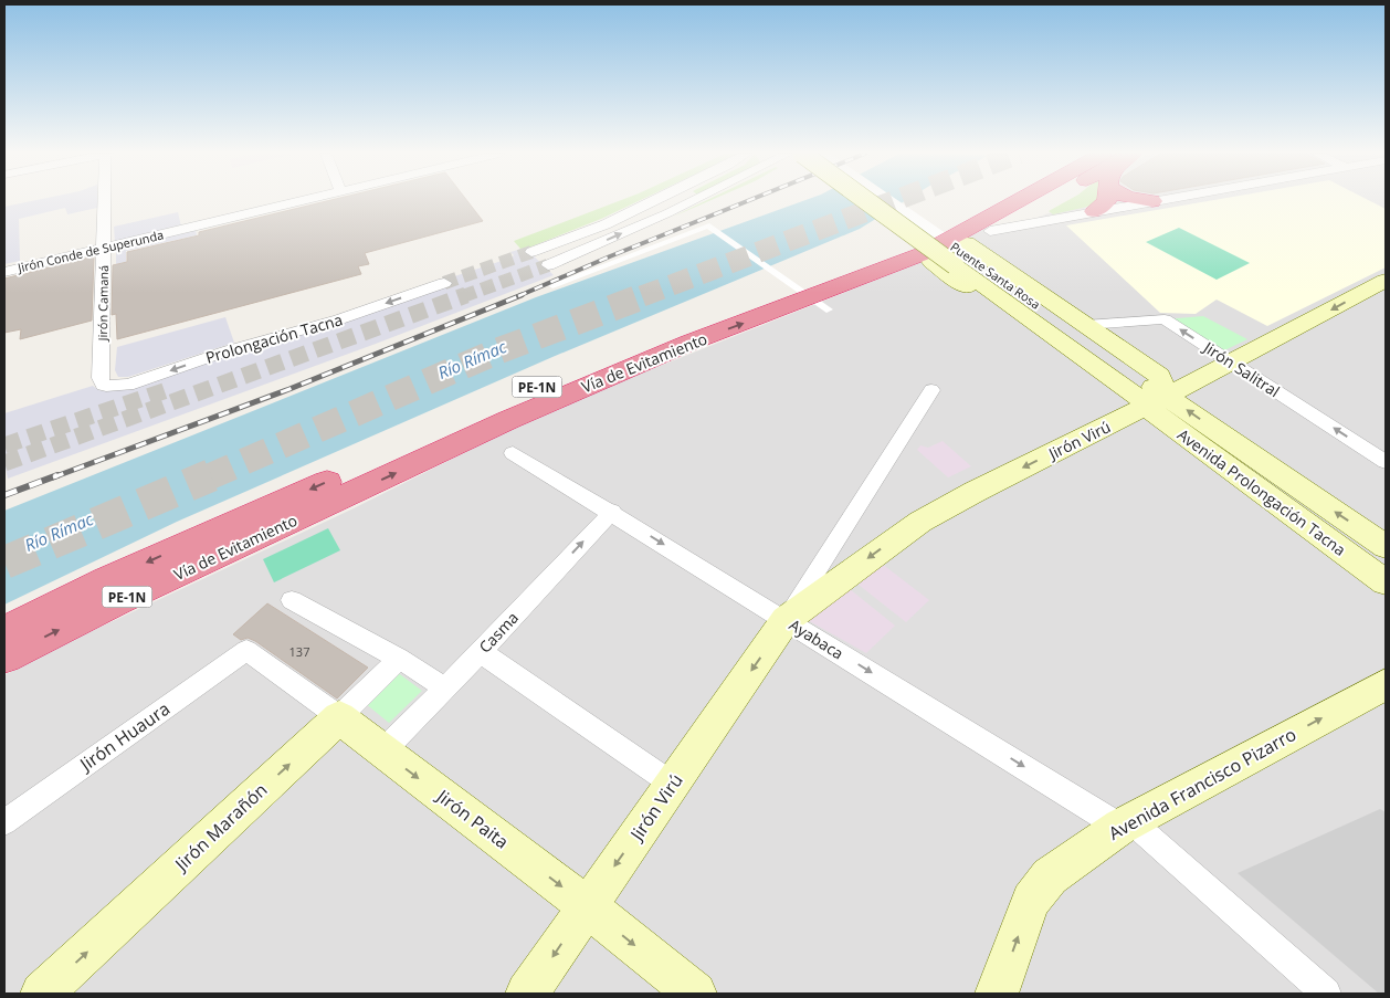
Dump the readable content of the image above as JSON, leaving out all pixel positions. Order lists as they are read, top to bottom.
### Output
{
  "streets": {
    "highway": ["Vía de Evitamiento", "PE-1N"],
    "main road": [
      "Puente Santa Rosa",
      "Jirón Virú",
      "Avenida Prolongación Tacna",
      "Avenida Francisco Pizarro",
      "Jirón Paita",
      "Jirón Marañón"
    ],
    "street": [
      "Jirón Conde de Superunda",
      "Jirón Camaná",
      "Prolongación Tacna",
      "Jirón Salitral",
      "Casma",
      "Ayabaca",
      "Jirón Huaura"
    ]
  },
  "crossings": [
    ["Jirón Conde de Superunda", "Jirón Camaná"],
    ["Puente Santa Rosa", "Jirón Virú"],
    ["Puente Santa Rosa", "Avenida Prolongación Tacna"],
    ["Jirón Camaná", "Prolongación Tacna"],
    ["Jirón Salitral", "Jirón Virú"],
    ["Jirón Virú", "Avenida Prolongación Tacna"],
    ["Jirón Virú", "Ayabaca"],
    ["Jirón Virú", "Jirón Paita"],
    ["Casma", "Ayabaca"],
    ["Casma", "Jirón Paita"],
    ["Ayabaca", "Avenida Francisco Pizarro"],
    ["Jirón Huaura", "Jirón Paita"],
    ["Jirón Paita", "Jirón Marañón"]
  ],
  "one_way": [
    "Prolongación Tacna",
    "Jirón Salitral",
    "Jirón Virú",
    "Casma",
    "Ayabaca",
    "Avenida Francisco Pizarro",
    "Jirón Marañón"
  ],
  "water": ["Río Rímac"],
  "house_numbers": ["137"]
}
